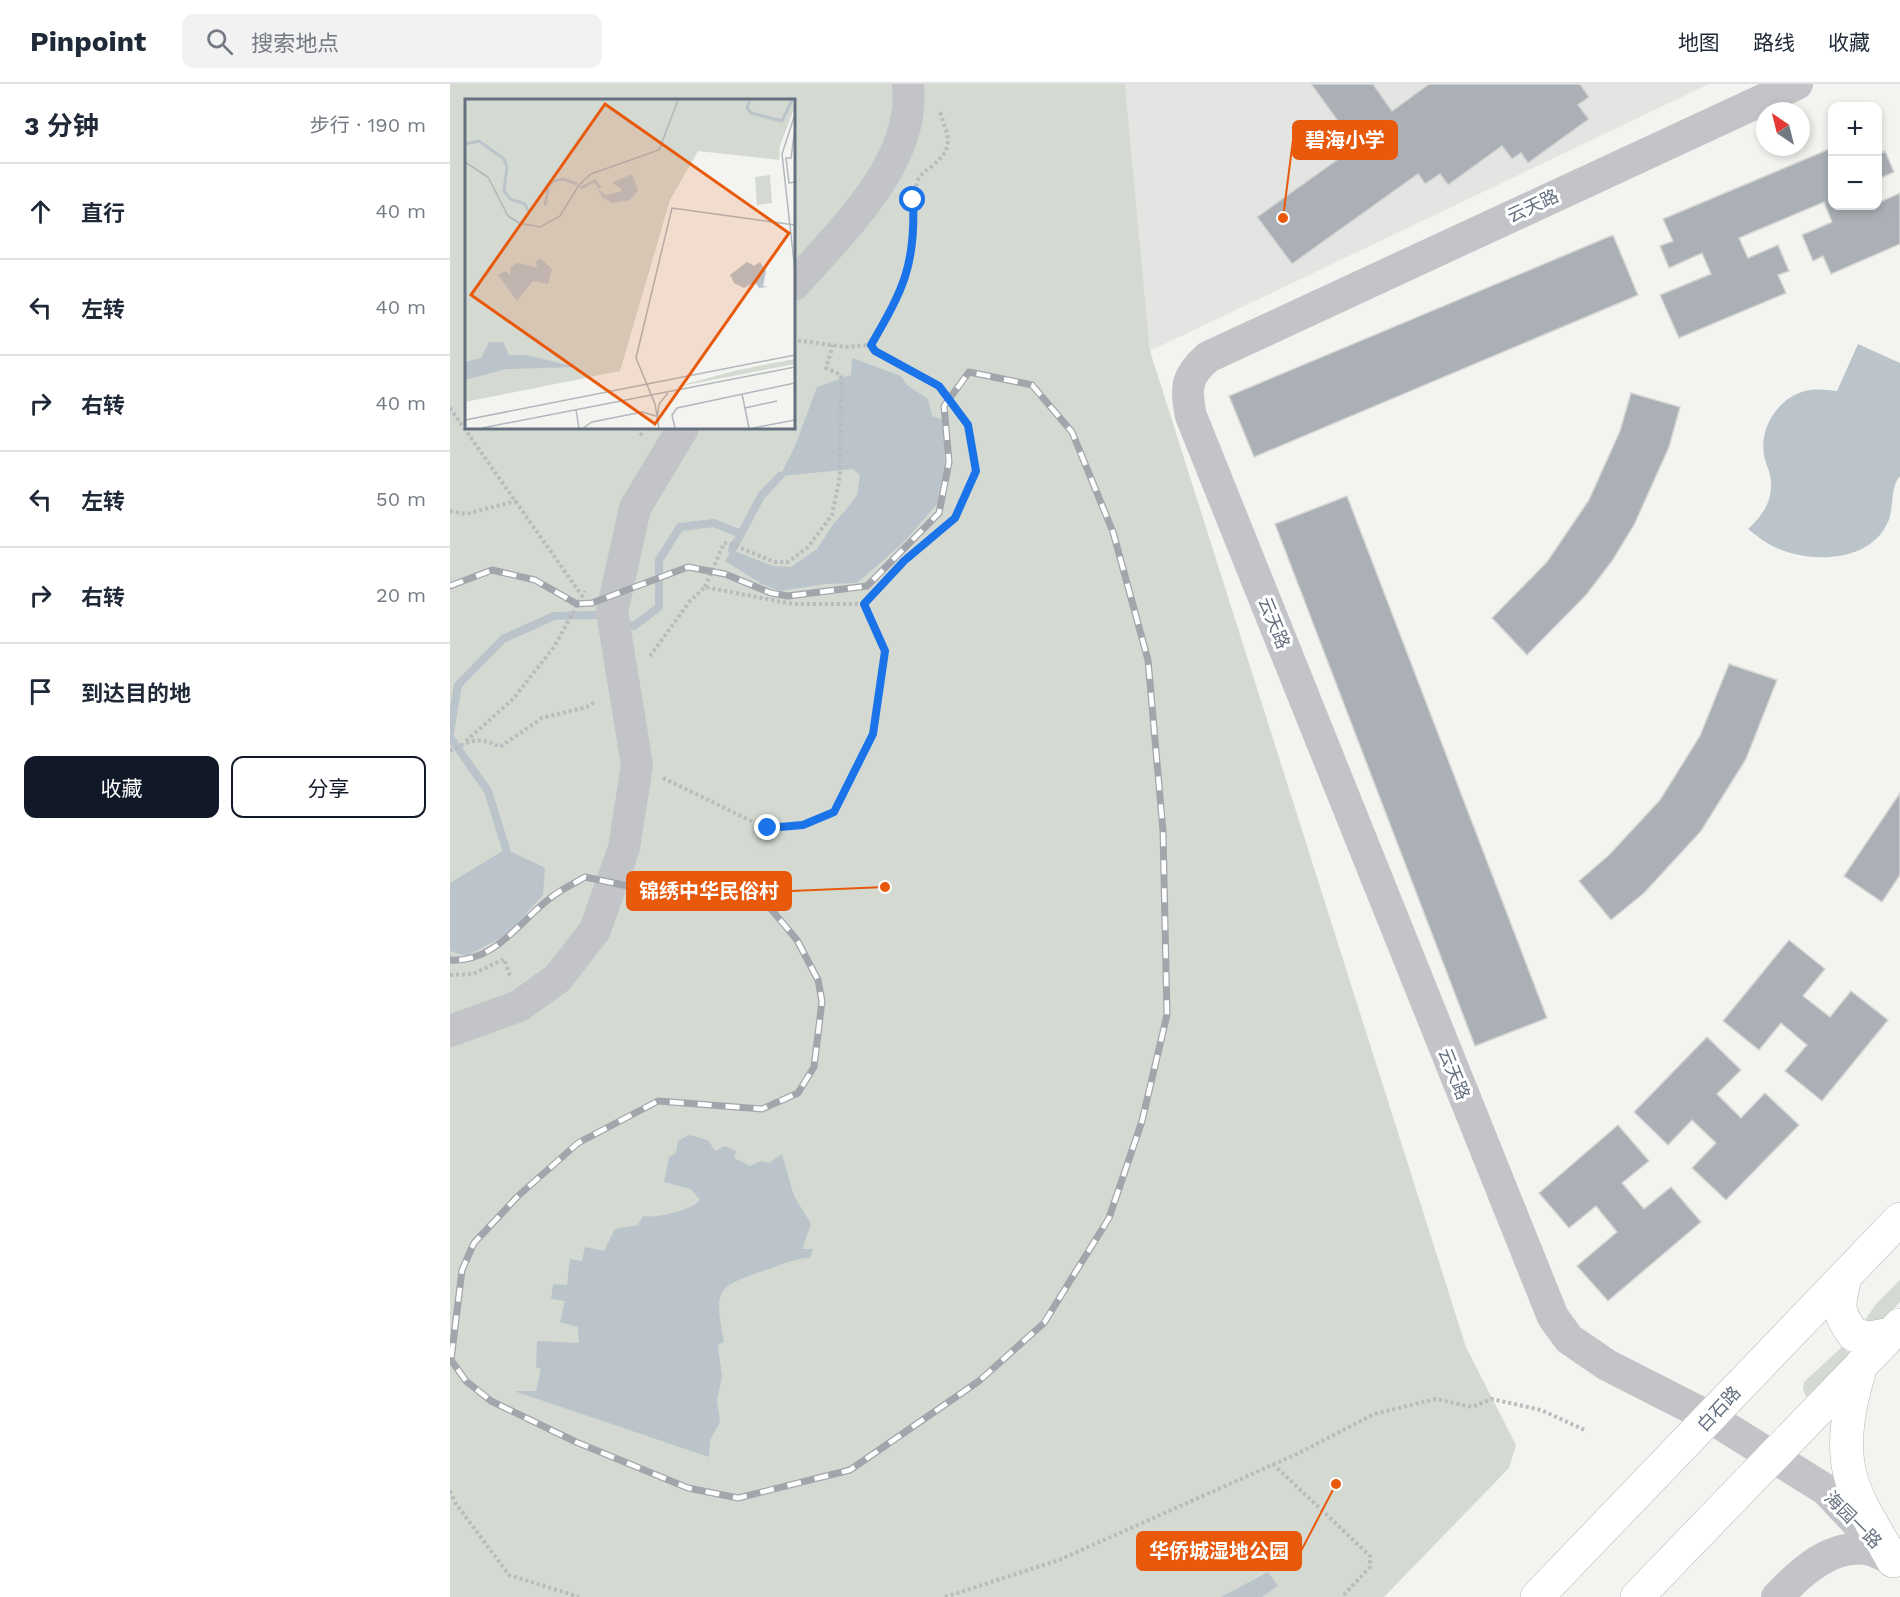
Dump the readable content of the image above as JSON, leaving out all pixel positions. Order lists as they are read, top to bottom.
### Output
{
  "streets": {
    "main road": ["白石路"],
    "street": ["云天路", "海园一路"]
  },
  "crossings": [
    ["云天路", "白石路"],
    ["云天路", "海园一路"]
  ],
  "places": ["碧海小学", "锦绣中华民俗村", "华侨城湿地公园"],
  "north": "top left",
  "page": {
    "header": "Pinpoint",
    "search": "搜索地点",
    "nav": ["地图", "路线", "收藏"],
    "heading": ["3 分钟", "步行 · 190 m"],
    "map_buttons": ["+", "−"],
    "list": [
      ["直行", "40 m"],
      ["左转", "40 m"],
      ["右转", "40 m"],
      ["左转", "50 m"],
      ["右转", "20 m"],
      "到达目的地"
    ],
    "buttons": ["收藏", "分享"]
  }
}
